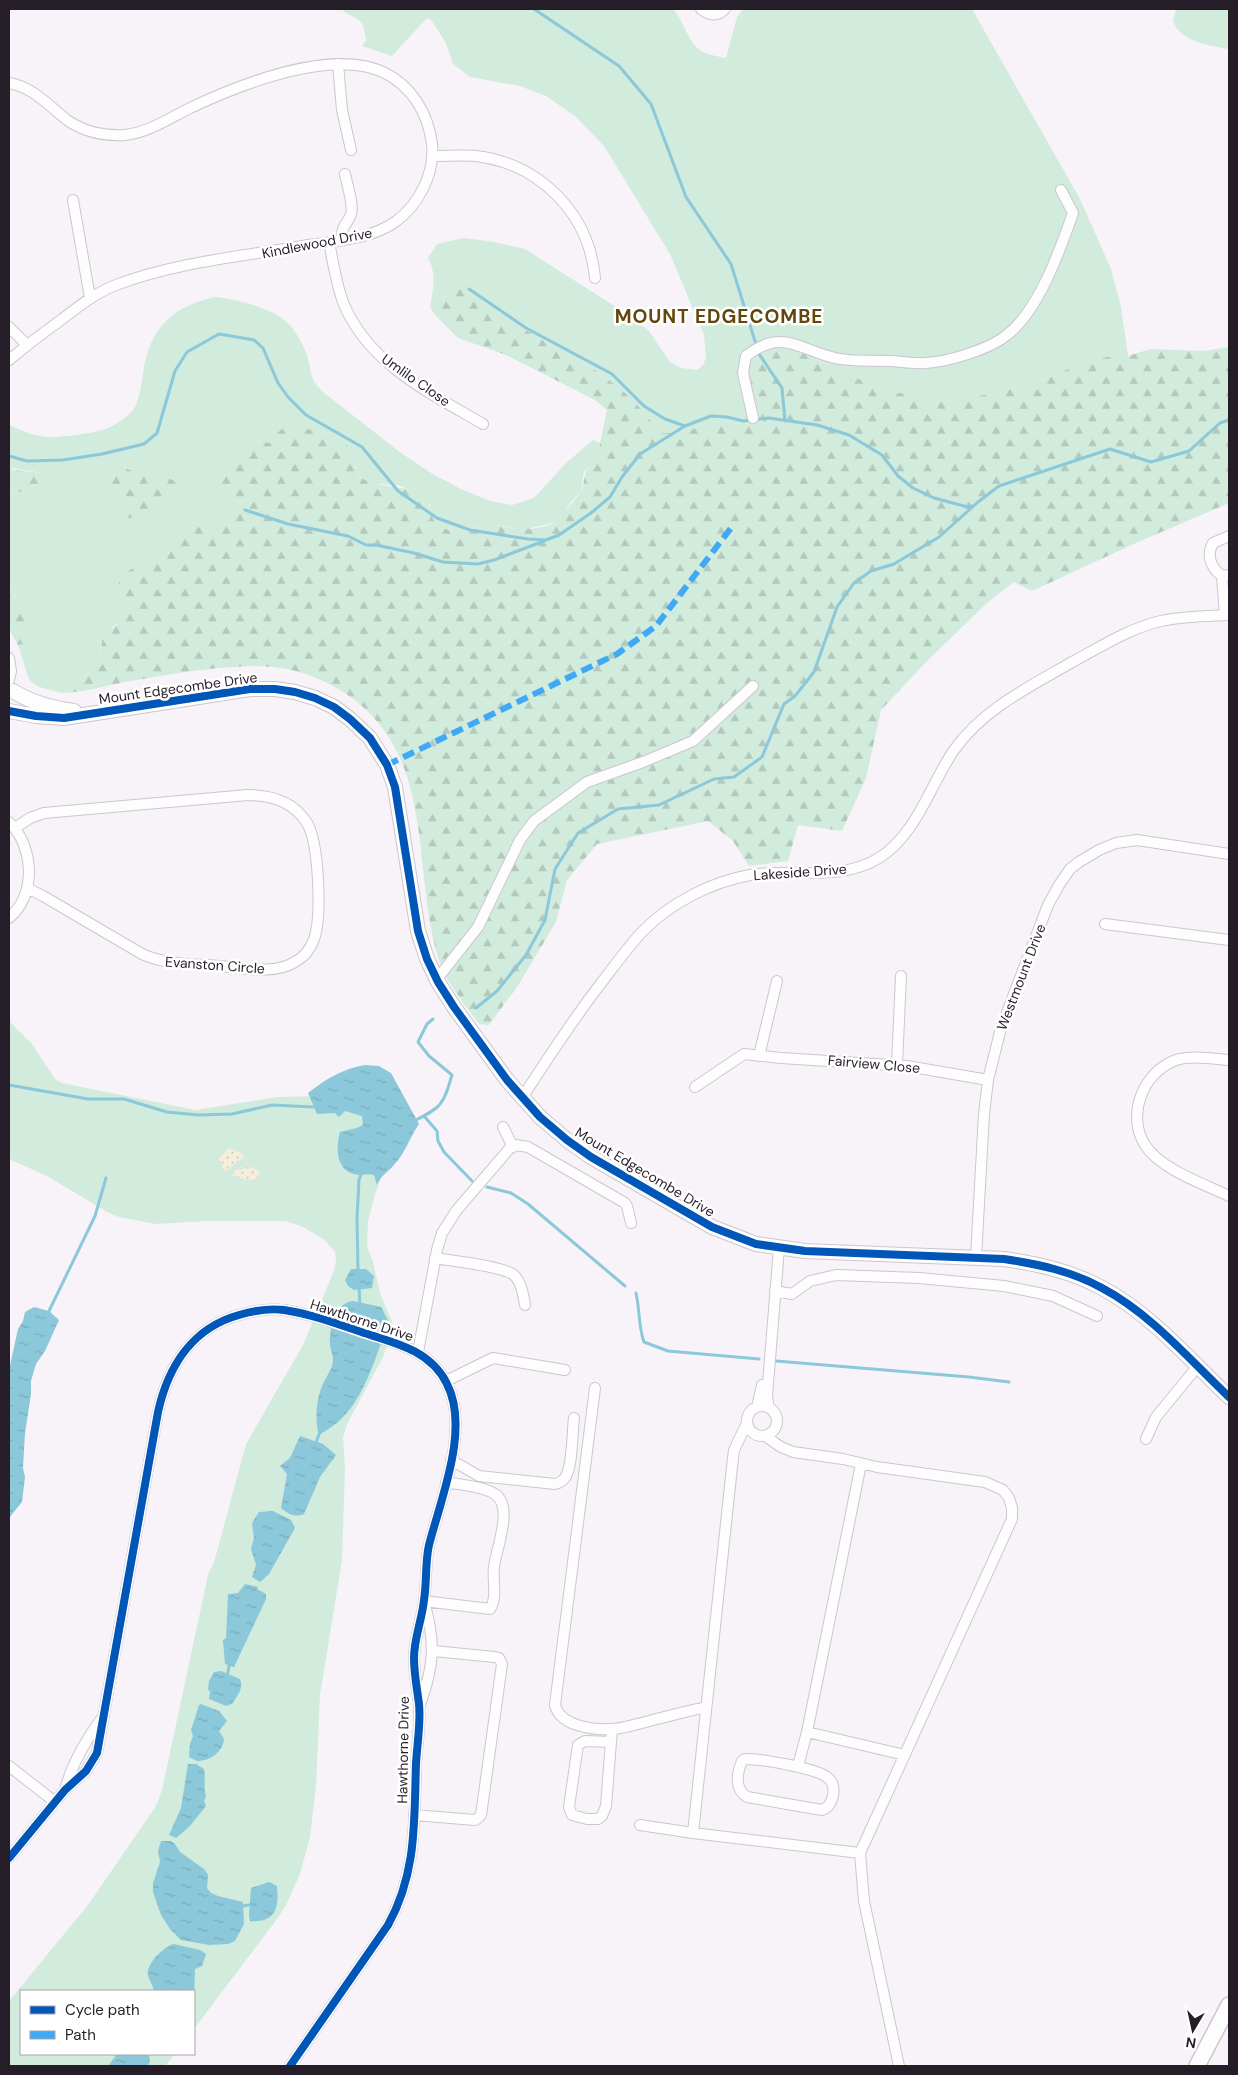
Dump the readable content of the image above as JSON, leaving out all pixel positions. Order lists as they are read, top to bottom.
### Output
{
  "streets": {
    "street": [
      "Kindlewood Drive",
      "Umlilo Close",
      "Mount Edgecombe Drive",
      "Lakeside Drive",
      "Evanston Circle",
      "Westmount Drive",
      "Fairview Close",
      "Hawthorne Drive"
    ]
  },
  "crossings": [
    ["Kindlewood Drive", "Umlilo Close"],
    ["Mount Edgecombe Drive", "Lakeside Drive"],
    ["Mount Edgecombe Drive", "Westmount Drive"],
    ["Westmount Drive", "Fairview Close"]
  ],
  "districts": ["MOUNT EDGECOMBE"],
  "legend": ["Cycle path", "Path"],
  "north": "bottom"
}
